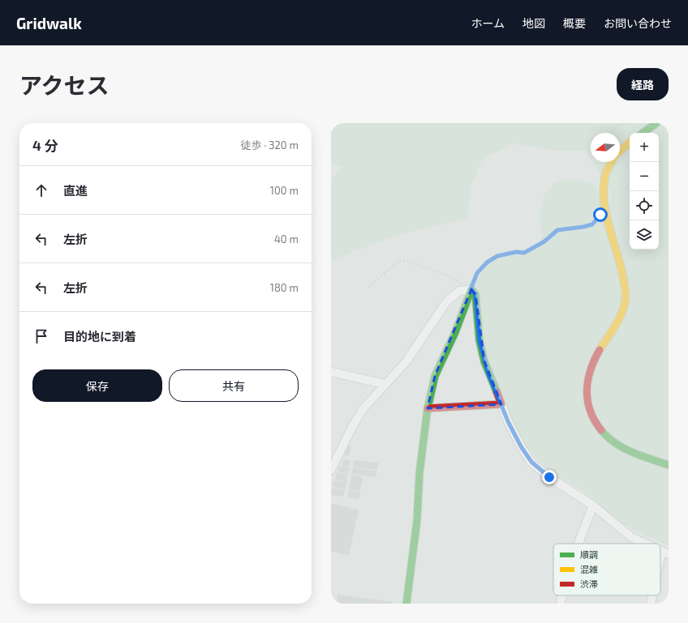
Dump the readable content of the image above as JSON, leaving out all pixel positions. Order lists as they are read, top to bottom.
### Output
{
  "legend": ["順調", "混雑", "渋滞"],
  "north": "left",
  "page": {
    "header": "Gridwalk",
    "nav": [
      "ホーム",
      "地図",
      "概要",
      "お問い合わせ"
    ],
    "title": "アクセス",
    "buttons": [
      "経路",
      ["保存", "共有"]
    ],
    "heading": ["4 分", "徒歩 · 320 m"],
    "map_buttons": ["+", "−"],
    "list": [
      ["直進", "100 m"],
      ["左折", "40 m"],
      ["左折", "180 m"],
      "目的地に到着"
    ]
  }
}
